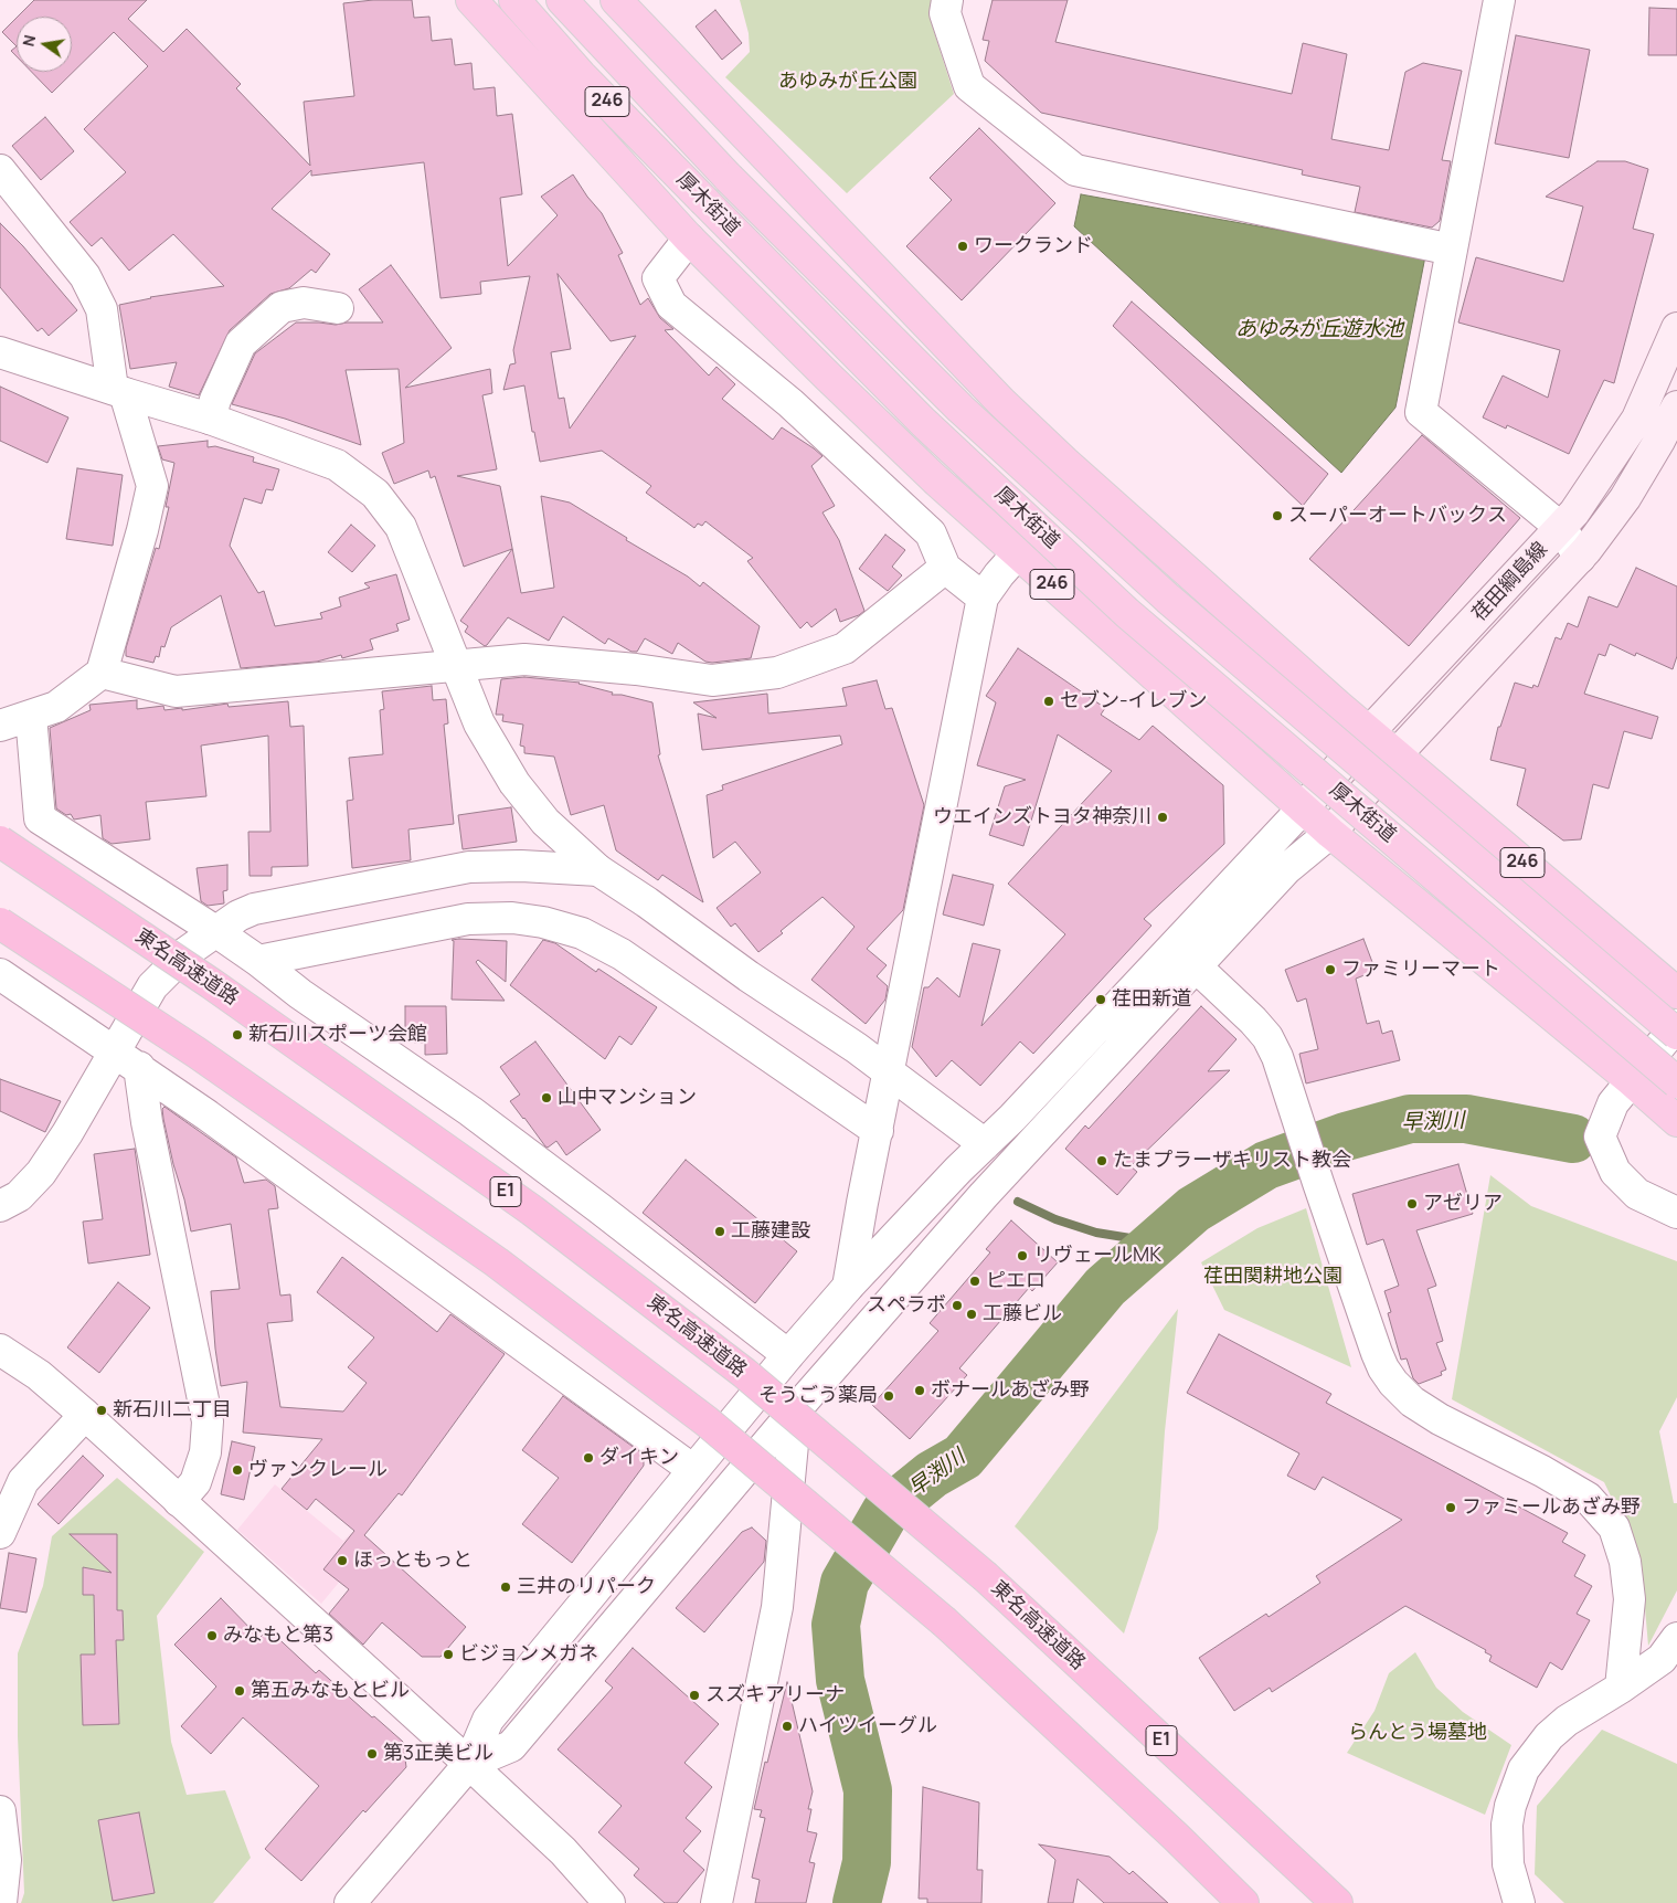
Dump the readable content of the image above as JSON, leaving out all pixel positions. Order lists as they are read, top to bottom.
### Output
{
  "streets": {
    "highway": [
      "246",
      "厚木街道",
      "東名高速道路",
      "E1"
    ],
    "main road": ["荏田綱島線"]
  },
  "crossings": [
    ["246", "荏田綱島線"]
  ],
  "water": ["あゆみが丘遊水池", "早渕川"],
  "parks": ["あゆみが丘公園", "荏田関耕地公園", "らんとう場墓地"],
  "places": [
    "ワークランド",
    "スーパーオートバックス",
    "セブン-イレブン",
    "ウエインズトヨタ神奈川",
    "ファミリーマート",
    "荏田新道",
    "新石川スポーツ会館",
    "山中マンション",
    "たまプラーザキリスト教会",
    "アゼリア",
    "工藤建設",
    "リヴェールMK",
    "ピエロ",
    "スペラボ",
    "工藤ビル",
    "ボナールあざみ野",
    "そうごう薬局",
    "新石川二丁目",
    "ダイキン",
    "ヴァンクレール",
    "ファミールあざみ野",
    "ほっともっと",
    "三井のリパーク",
    "みなもと第3",
    "ビジョンメガネ",
    "第五みなもとビル",
    "スズキアリーナ",
    "ハイツイーグル",
    "第3正美ビル"
  ],
  "north": "left"
}
